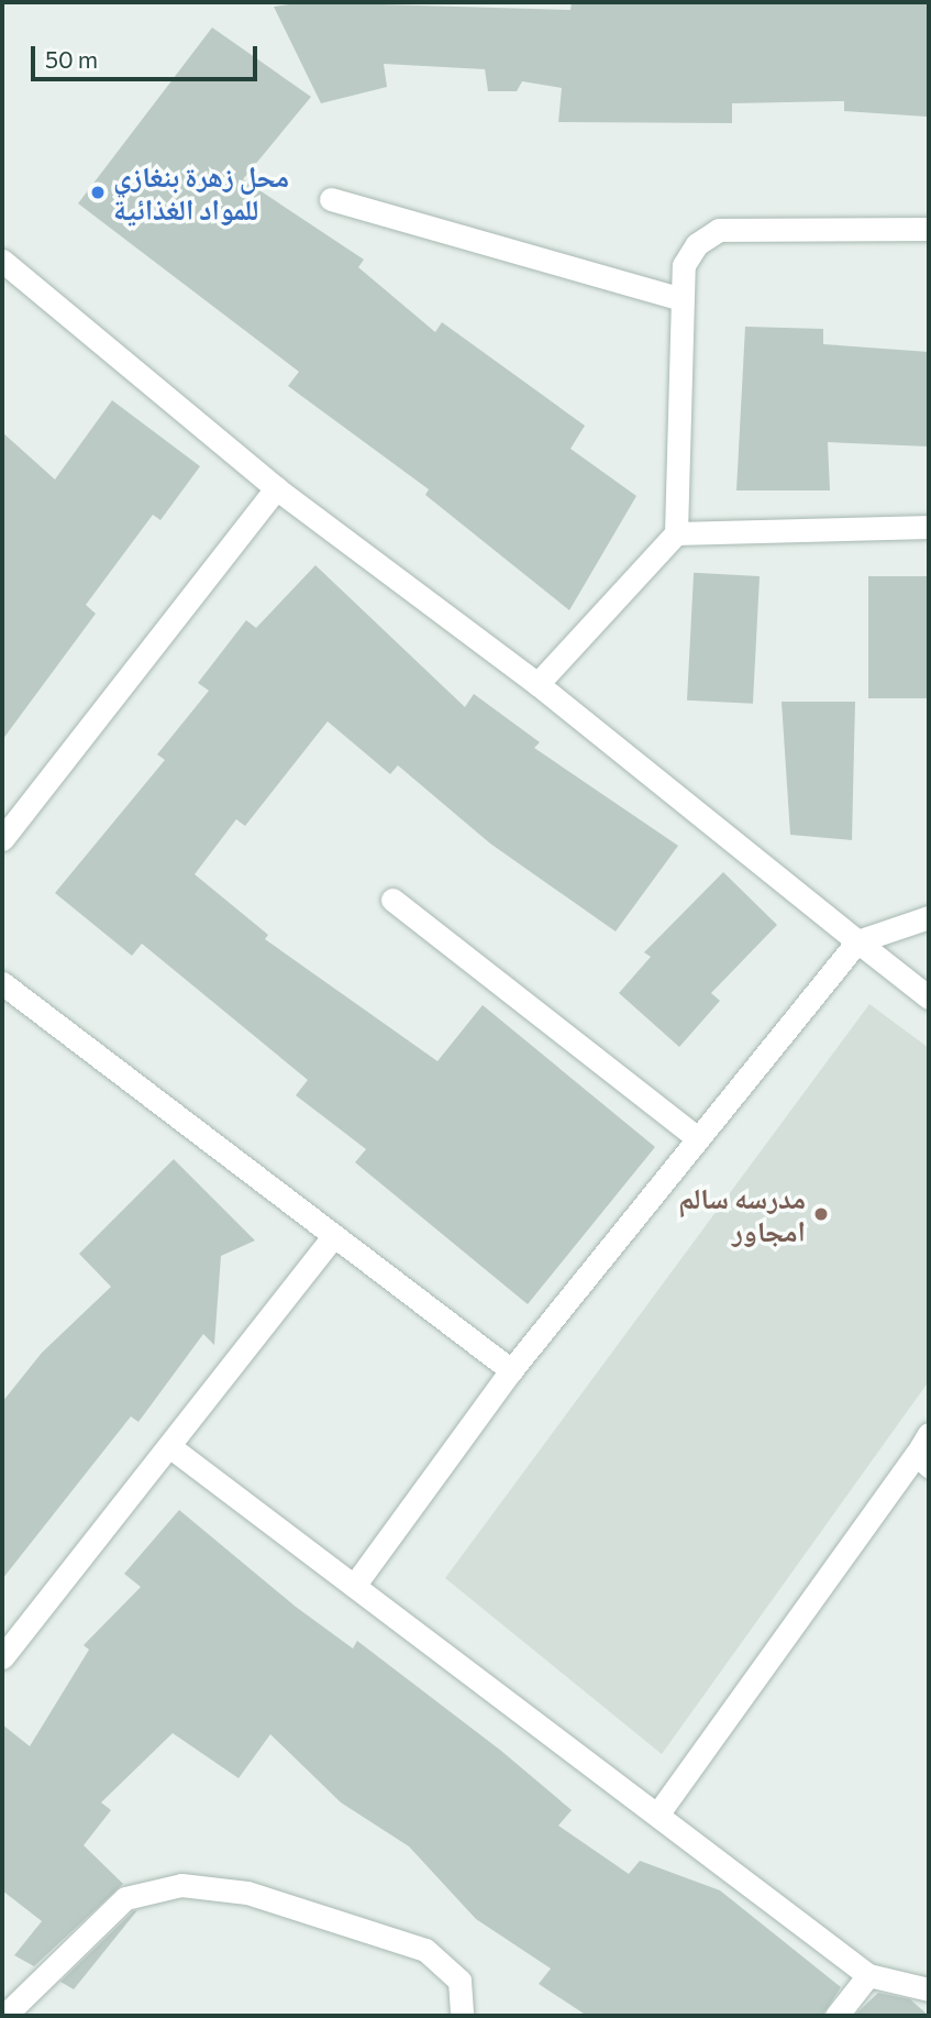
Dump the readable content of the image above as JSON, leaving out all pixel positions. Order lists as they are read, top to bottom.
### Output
{
  "places": ["محل زهرة بنغازي للمواد الغذائية", "مدرسه سالم امجاور"],
  "scale_bar": "50 m"
}
